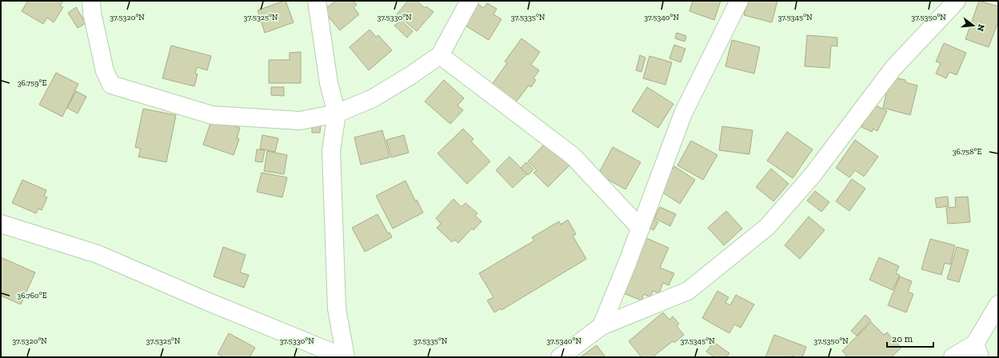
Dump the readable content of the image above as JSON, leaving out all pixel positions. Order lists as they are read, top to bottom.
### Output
{
  "scale_bar": "20 m",
  "north": "right",
  "coordinates": [
    "37.5320°N",
    "37.5325°N",
    "37.5330°N",
    "37.5335°N",
    "37.5340°N",
    "37.5345°N",
    "37.5350°N",
    "36.759°E",
    "36.758°E",
    "36.760°E"
  ]
}
